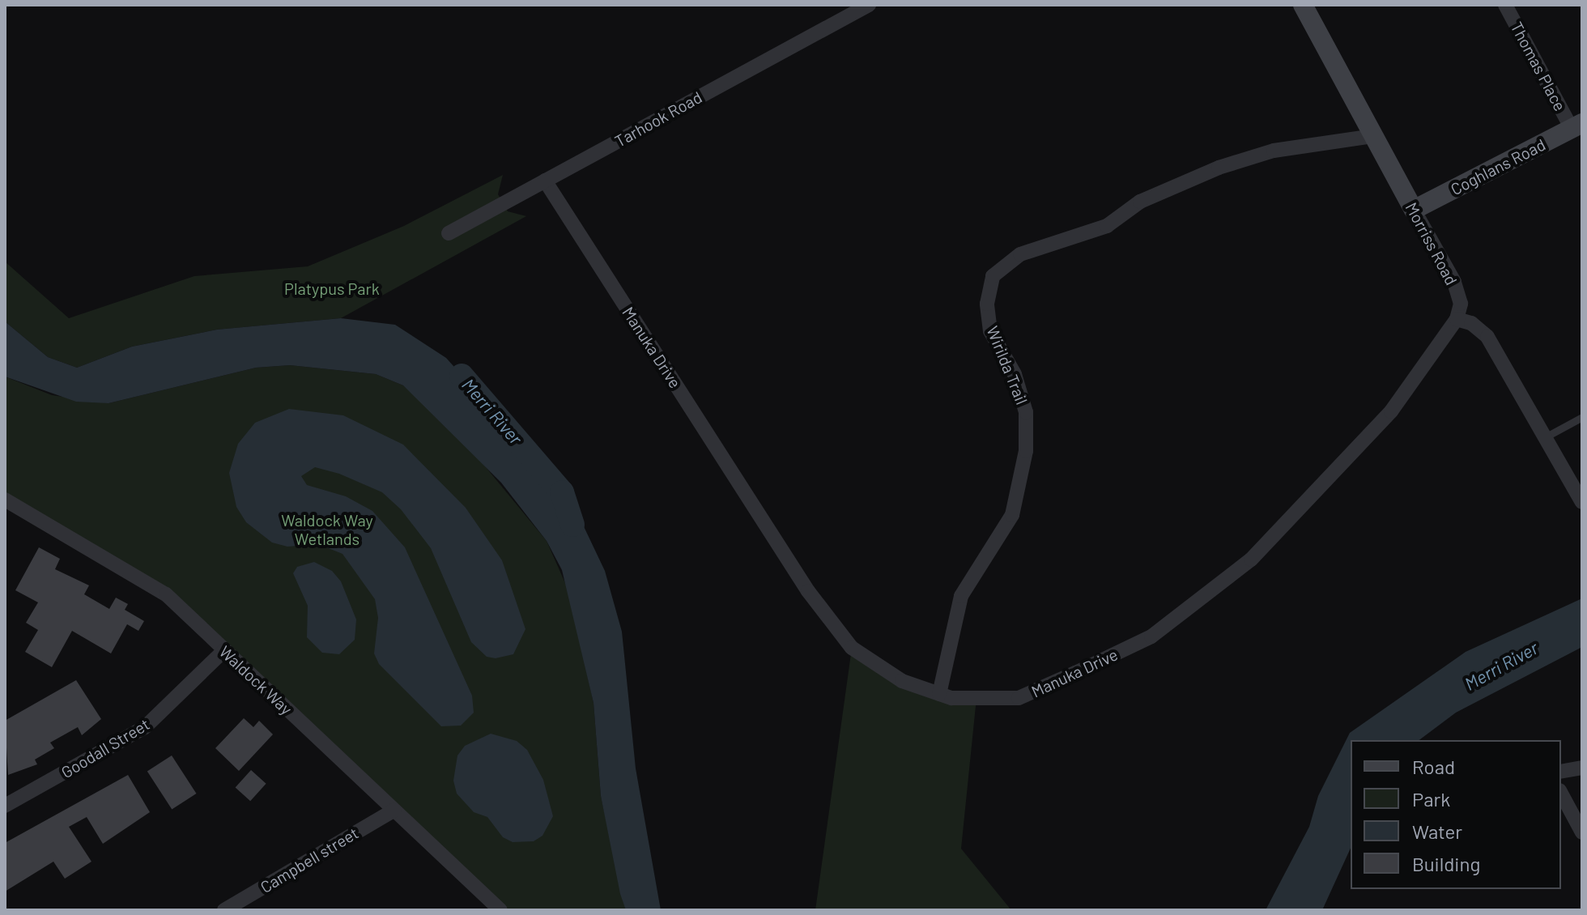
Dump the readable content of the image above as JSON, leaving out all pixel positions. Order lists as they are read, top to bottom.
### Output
{
  "streets": {
    "street": [
      "Thomas Place",
      "Tarhook Road",
      "Coghlans Road",
      "Morriss Road",
      "Manuka Drive",
      "Wirilda Trail",
      "Waldock Way",
      "Goodall Street",
      "Campbell street"
    ]
  },
  "crossings": [
    ["Thomas Place", "Coghlans Road"],
    ["Tarhook Road", "Manuka Drive"],
    ["Coghlans Road", "Morriss Road"],
    ["Morriss Road", "Manuka Drive"],
    ["Morriss Road", "Wirilda Trail"],
    ["Manuka Drive", "Wirilda Trail"],
    ["Waldock Way", "Goodall Street"],
    ["Waldock Way", "Campbell street"]
  ],
  "water": ["Merri River"],
  "parks": ["Platypus Park", "Waldock Way Wetlands"],
  "legend": [
    "Road",
    "Park",
    "Water",
    "Building"
  ]
}
